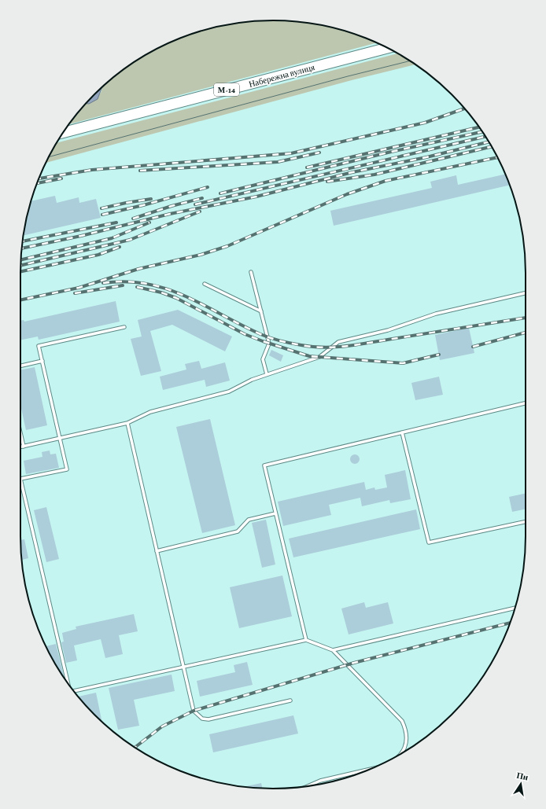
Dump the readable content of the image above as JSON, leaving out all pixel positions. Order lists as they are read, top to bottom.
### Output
{
  "streets": {
    "highway": ["Набережна вулиця", "М-14"]
  },
  "north": "top"
}
